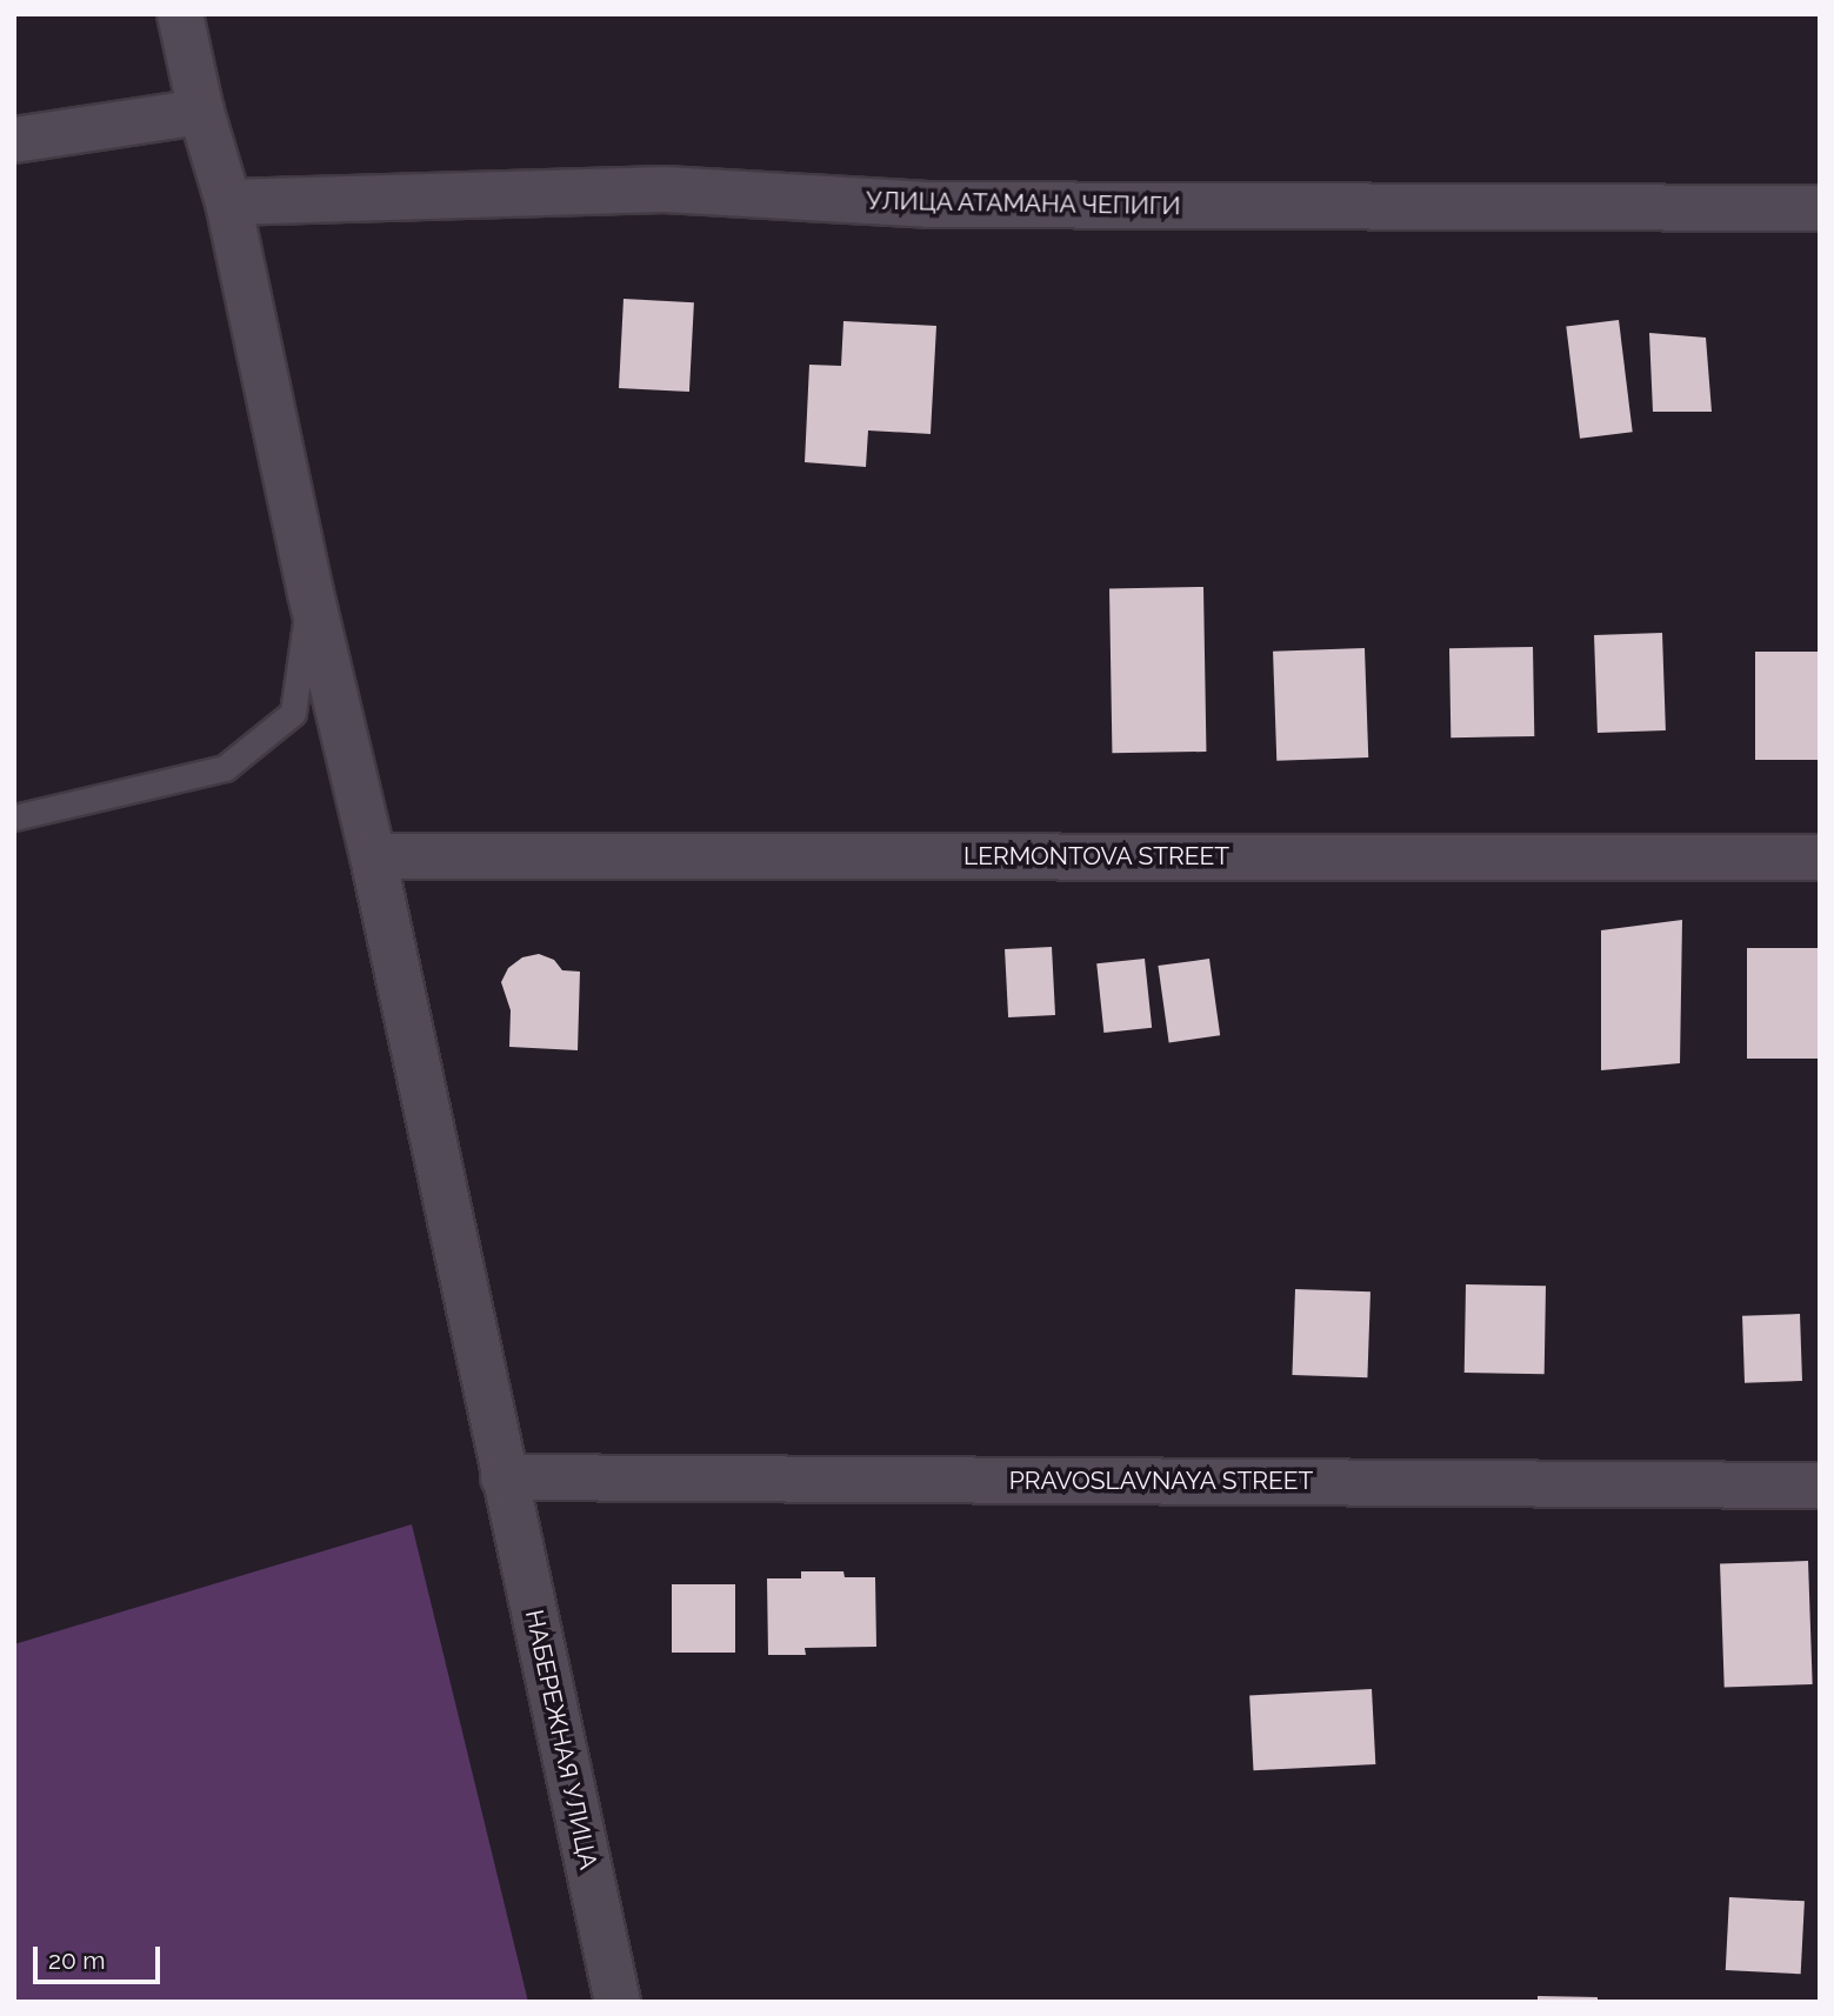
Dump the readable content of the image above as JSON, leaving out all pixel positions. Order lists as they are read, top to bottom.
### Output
{
  "streets": {
    "street": [
      "УЛИЦА АТАМАНА ЧЕПИГИ",
      "LERMONTOVA STREET",
      "PRAVOSLAVNAYA STREET",
      "НАБЕРЕЖНАЯ УЛИЦА"
    ]
  },
  "crossings": [
    ["УЛИЦА АТАМАНА ЧЕПИГИ", "НАБЕРЕЖНАЯ УЛИЦА"],
    ["LERMONTOVA STREET", "НАБЕРЕЖНАЯ УЛИЦА"],
    ["PRAVOSLAVNAYA STREET", "НАБЕРЕЖНАЯ УЛИЦА"]
  ],
  "scale_bar": "20 m"
}
